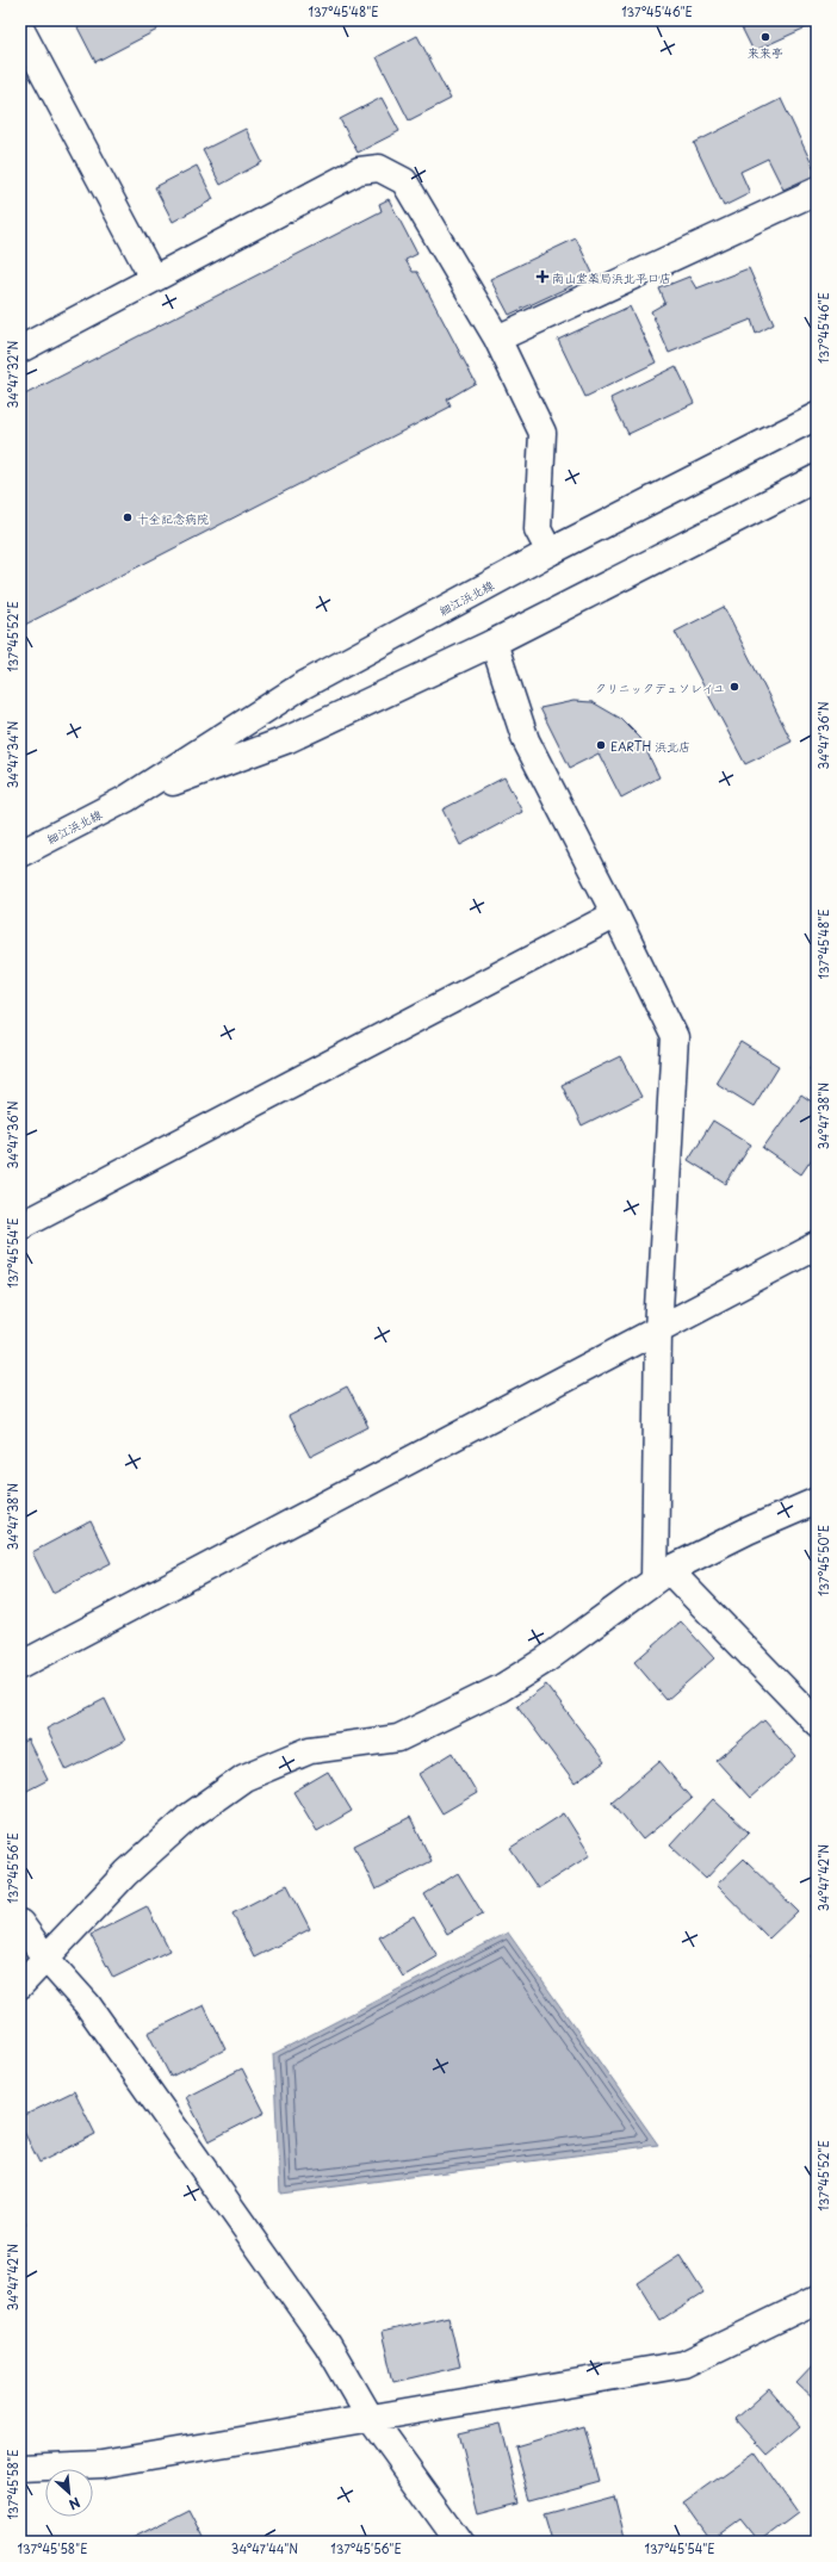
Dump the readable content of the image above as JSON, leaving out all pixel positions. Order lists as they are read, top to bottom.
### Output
{
  "streets": {
    "street": ["細江浜北線"]
  },
  "places": {
    "other": [
      "来来亭",
      "十全記念病院",
      "クリニックデュソレイユ",
      "EARTH 浜北店"
    ],
    "health": ["南山堂薬局浜北平口店"]
  },
  "north": "bottom right",
  "coordinates": [
    "137°45'48\"E",
    "137°45'46\"E",
    "34°47'32\"N",
    "137°45'52\"E",
    "34°47'36\"N",
    "34°47'34\"N",
    "34°47'38\"N",
    "137°45'54\"E",
    "137°45'50\"E",
    "137°45'56\"E",
    "34°47'42\"N",
    "137°45'58\"E",
    "34°47'44\"N"
  ]
}
